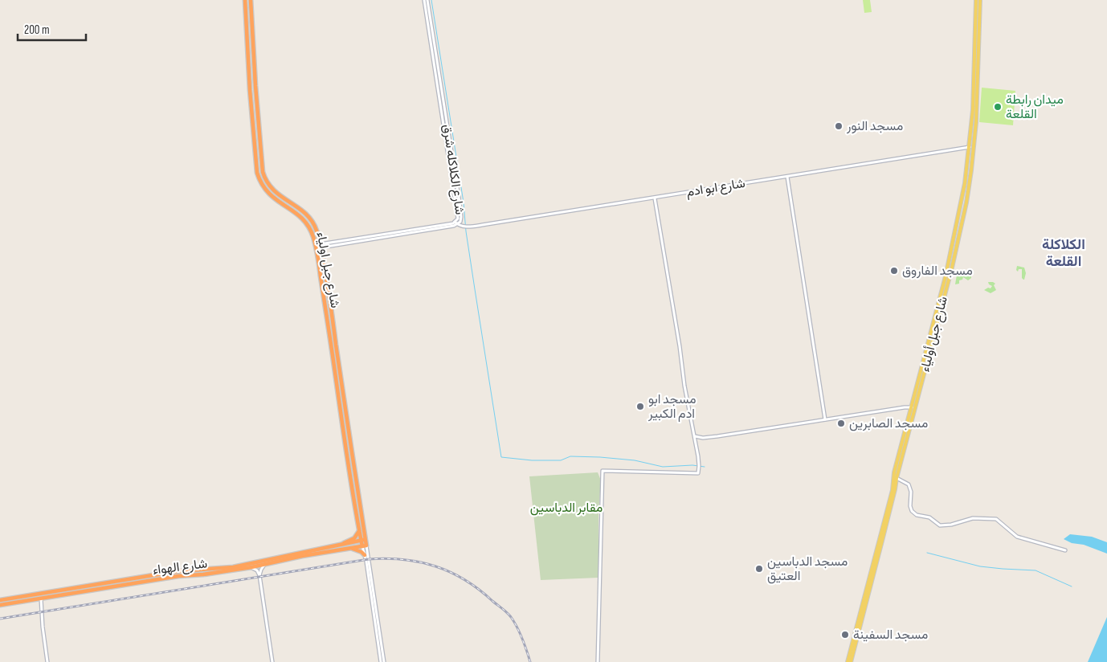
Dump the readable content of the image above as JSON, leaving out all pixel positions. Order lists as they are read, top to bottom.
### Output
{
  "streets": {
    "highway": ["شارع جبل اولياء", "شارع الهواء"],
    "main road": ["شارع جبل أولياء"],
    "street": ["شارع الكلاكله شرق", "شارع ابو ادم"]
  },
  "crossings": [
    ["شارع الكلاكله شرق", "شارع ابو ادم"],
    ["شارع الكلاكله شرق", "شارع جبل اولياء"],
    ["شارع ابو ادم", "شارع جبل أولياء"],
    ["شارع جبل اولياء", "شارع الهواء"]
  ],
  "districts": ["الكلاكلة القلعة"],
  "parks": ["مقابر الدباسين"],
  "places": [
    "ميدان رابطة القلعة",
    "مسجد النور",
    "مسجد الفاروق",
    "مسجد ابو ادم الكبير",
    "مسجد الصابرين",
    "مسجد الدباسين العتيق",
    "مسجد السفينة"
  ],
  "scale_bar": "200 m"
}
